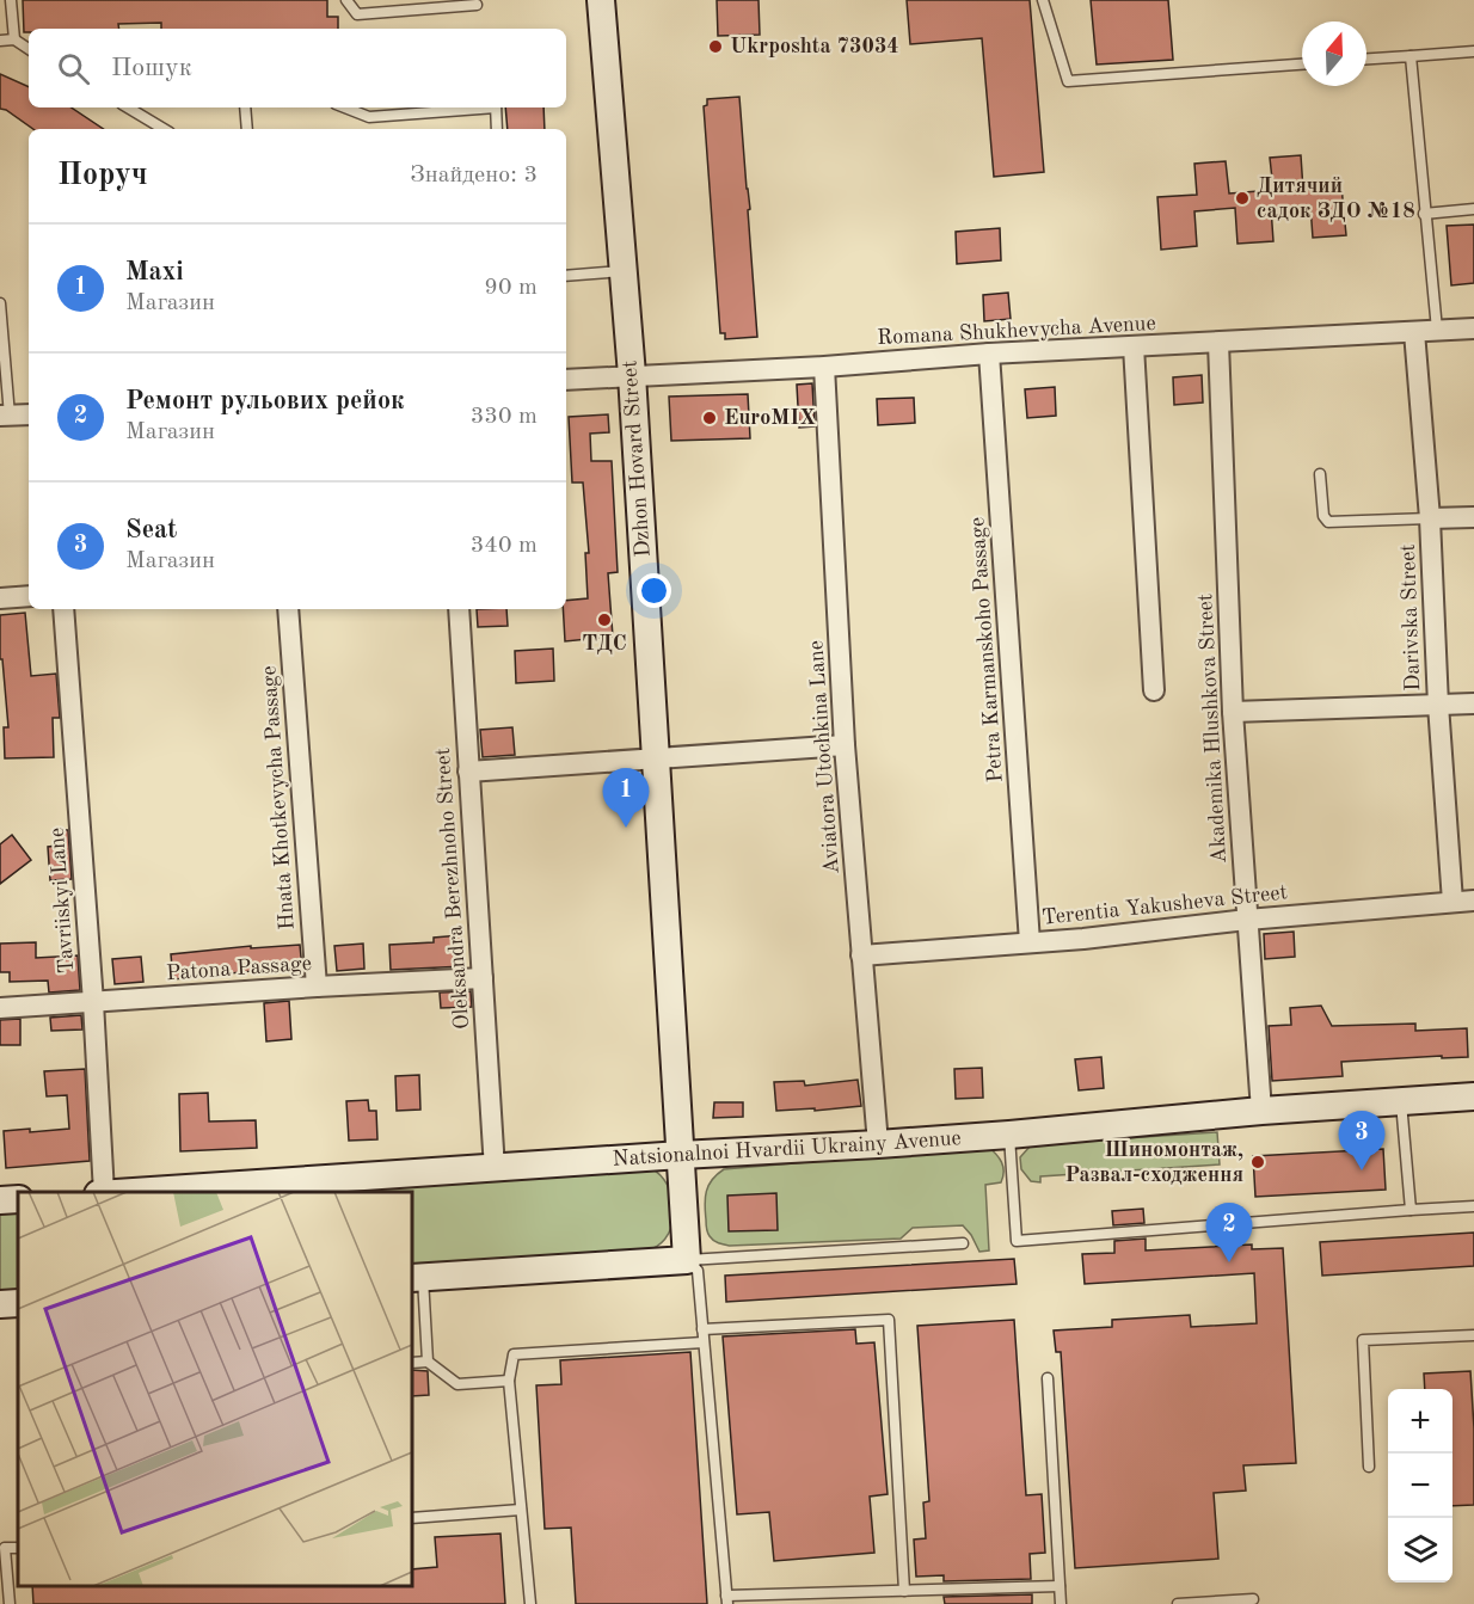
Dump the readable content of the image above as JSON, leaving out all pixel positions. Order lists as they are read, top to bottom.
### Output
{
  "streets": {
    "street": [
      "Romana Shukhevycha Avenue",
      "Dzhon Hovard Street",
      "Darivska Street",
      "Petra Karmanskoho Passage",
      "Akademika Hlushkova Street",
      "Aviatora Utochkina Lane",
      "Hnata Khotkevycha Passage",
      "Oleksandra Berezhnoho Street",
      "Tavriiskyi Lane",
      "Terentia Yakusheva Street",
      "Patona Passage",
      "Natsionalnoi Hvardii Ukrainy Avenue"
    ]
  },
  "crossings": [
    ["Romana Shukhevycha Avenue", "Dzhon Hovard Street"],
    ["Romana Shukhevycha Avenue", "Darivska Street"],
    ["Romana Shukhevycha Avenue", "Petra Karmanskoho Passage"],
    ["Romana Shukhevycha Avenue", "Akademika Hlushkova Street"],
    ["Romana Shukhevycha Avenue", "Aviatora Utochkina Lane"],
    ["Dzhon Hovard Street", "Natsionalnoi Hvardii Ukrainy Avenue"],
    ["Darivska Street", "Terentia Yakusheva Street"],
    ["Petra Karmanskoho Passage", "Terentia Yakusheva Street"],
    ["Akademika Hlushkova Street", "Terentia Yakusheva Street"],
    ["Akademika Hlushkova Street", "Natsionalnoi Hvardii Ukrainy Avenue"],
    ["Aviatora Utochkina Lane", "Terentia Yakusheva Street"],
    ["Aviatora Utochkina Lane", "Natsionalnoi Hvardii Ukrainy Avenue"],
    ["Hnata Khotkevycha Passage", "Patona Passage"],
    ["Oleksandra Berezhnoho Street", "Patona Passage"],
    ["Oleksandra Berezhnoho Street", "Natsionalnoi Hvardii Ukrainy Avenue"],
    ["Tavriiskyi Lane", "Patona Passage"]
  ],
  "places": [
    "Ukrposhta 73034",
    "Дитячий садок ЗДО №18",
    "EuroMIX",
    "ТДС",
    "Шиномонтаж, Развал-сходження"
  ],
  "north": "top",
  "page": {
    "search": "Пошук",
    "heading": ["Поруч", "Знайдено: 3"],
    "list": [
      {
        "mark": "1",
        "name": "Maxi",
        "note": "Магазин",
        "value": "90 m"
      },
      {
        "mark": "2",
        "name": "Ремонт рульових рейок",
        "note": "Магазин",
        "value": "330 m"
      },
      {
        "mark": "3",
        "name": "Seat",
        "note": "Магазин",
        "value": "340 m"
      }
    ],
    "pins": ["1", "3", "2"],
    "map_buttons": ["+", "−"]
  }
}
